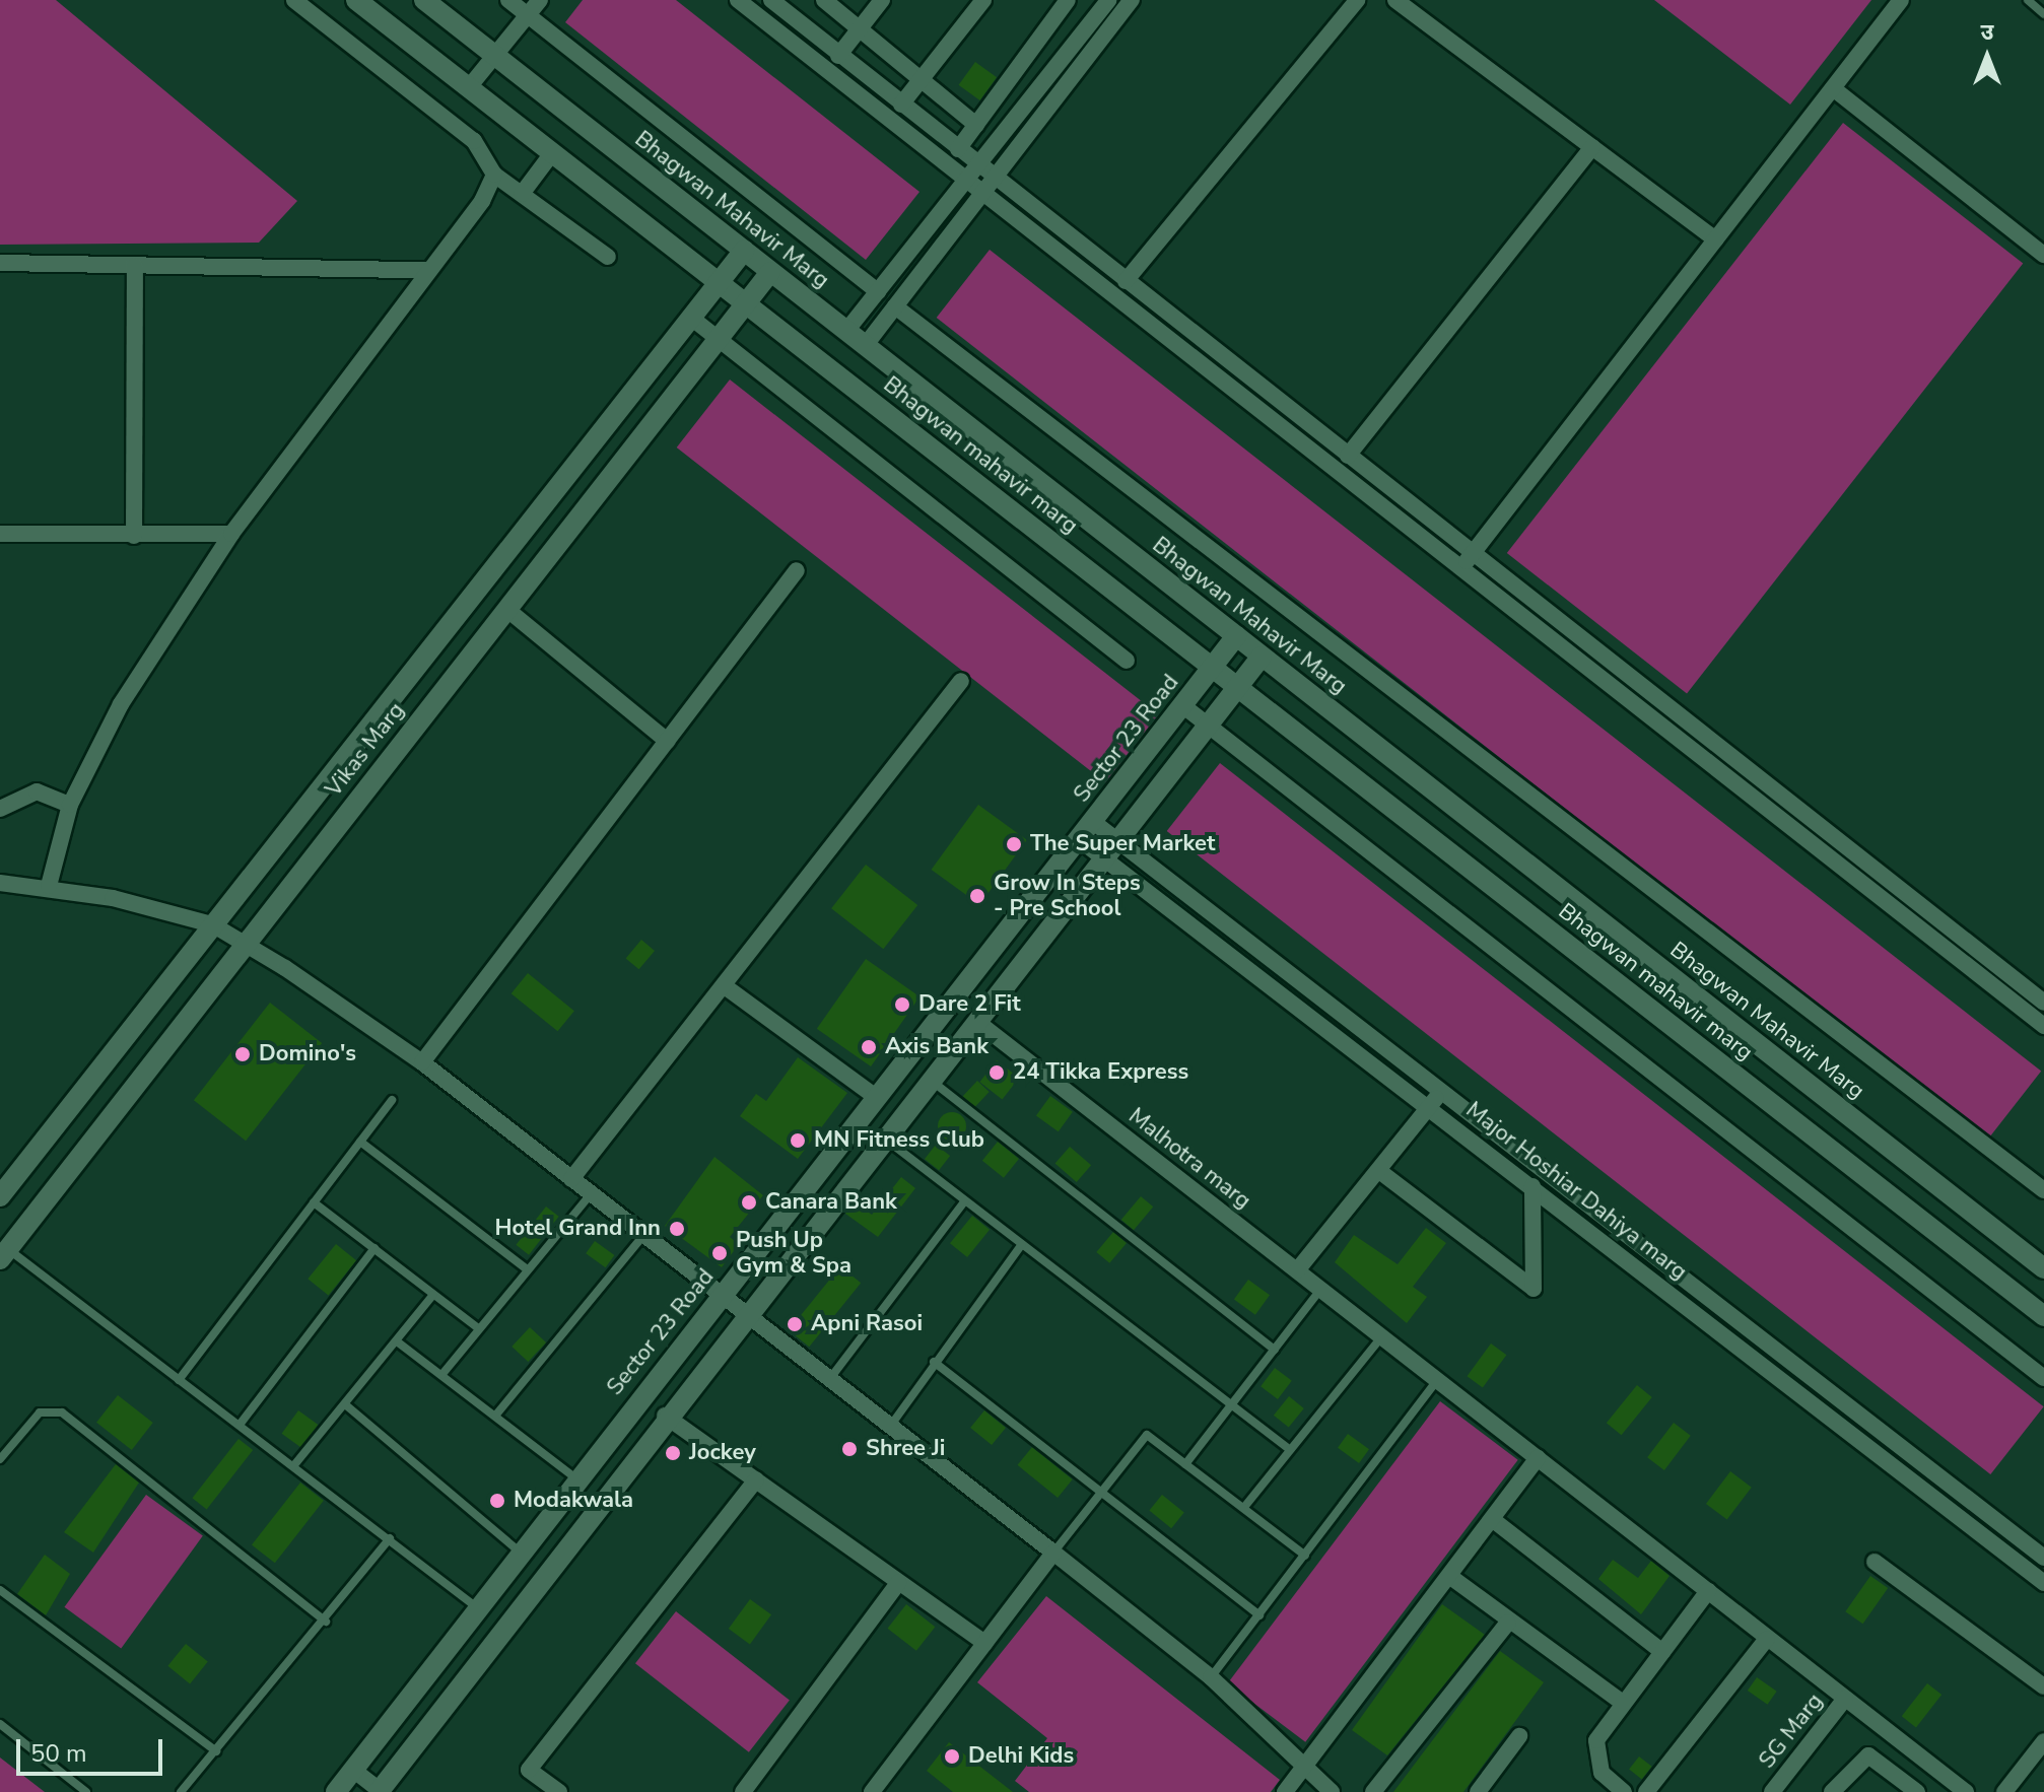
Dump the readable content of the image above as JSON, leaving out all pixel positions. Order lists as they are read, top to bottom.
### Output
{
  "streets": {
    "street": [
      "Bhagwan Mahavir Marg",
      "Bhagwan mahavir marg",
      "Sector 23 Road",
      "Vikas Marg",
      "Malhotra marg",
      "Major Hoshiar Dahiya marg",
      "SG Marg"
    ]
  },
  "crossings": [
    ["Bhagwan Mahavir Marg", "Sector 23 Road"],
    ["Bhagwan Mahavir Marg", "Vikas Marg"],
    ["Bhagwan mahavir marg", "Sector 23 Road"],
    ["Bhagwan mahavir marg", "Vikas Marg"],
    ["Sector 23 Road", "Major Hoshiar Dahiya marg"],
    ["Malhotra marg", "SG Marg"]
  ],
  "places": [
    "The Super Market",
    "Grow In Steps - Pre School",
    "Dare 2 Fit",
    "Axis Bank",
    "Domino's",
    "24 Tikka Express",
    "MN Fitness Club",
    "Canara Bank",
    "Hotel Grand Inn",
    "Push Up Gym & Spa",
    "Apni Rasoi",
    "Shree Ji",
    "Jockey",
    "Modakwala",
    "Delhi Kids"
  ],
  "scale_bar": "50 m",
  "north": "top"
}
